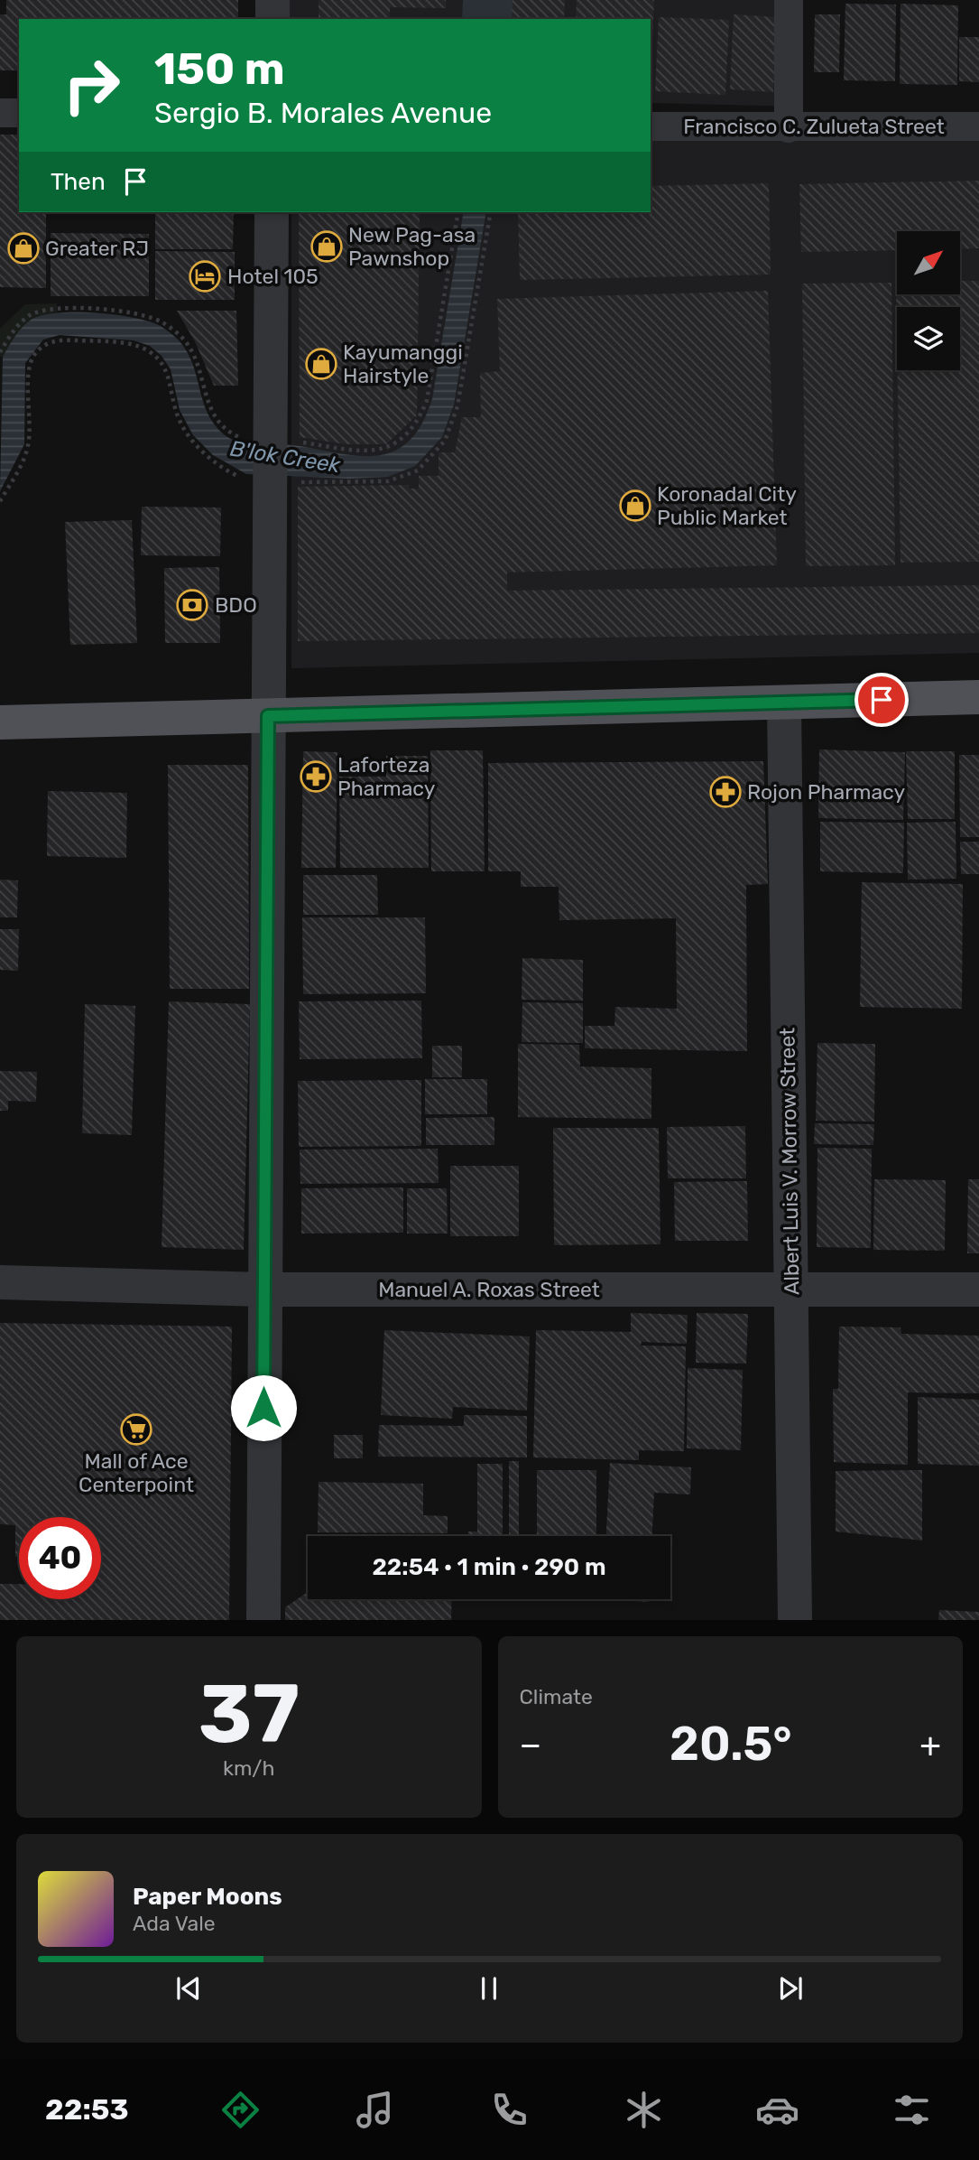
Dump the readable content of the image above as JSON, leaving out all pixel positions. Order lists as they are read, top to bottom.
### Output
{
  "streets": {
    "street": ["Francisco C. Zulueta Street", "Albert Luis V. Morrow Street", "Manuel A. Roxas Street"]
  },
  "crossings": [
    ["Albert Luis V. Morrow Street", "Manuel A. Roxas Street"]
  ],
  "water": ["B'lok Creek"],
  "places": {
    "shop": [
      "New Pag-asa Pawnshop",
      "Greater RJ",
      "Kayumanggi Hairstyle",
      "Koronadal City Public Market"
    ],
    "hotel": ["Hotel 105"],
    "bank": ["BDO"],
    "pharmacy": ["Laforteza Pharmacy", "Rojon Pharmacy"],
    "supermarket": ["Mall of Ace Centerpoint"]
  },
  "north": "top right",
  "page": {
    "turn": ["150 m", "Sergio B. Morales Avenue"],
    "then": "Then",
    "limit": "40",
    "trip": "22:54 · 1 min · 290 m",
    "tile": [
      ["37", "km/h"],
      "Climate"
    ],
    "heat": ["−", "20.5°", "+"],
    "song": ["Paper Moons", "Ada Vale"],
    "tabs": "22:53"
  }
}
